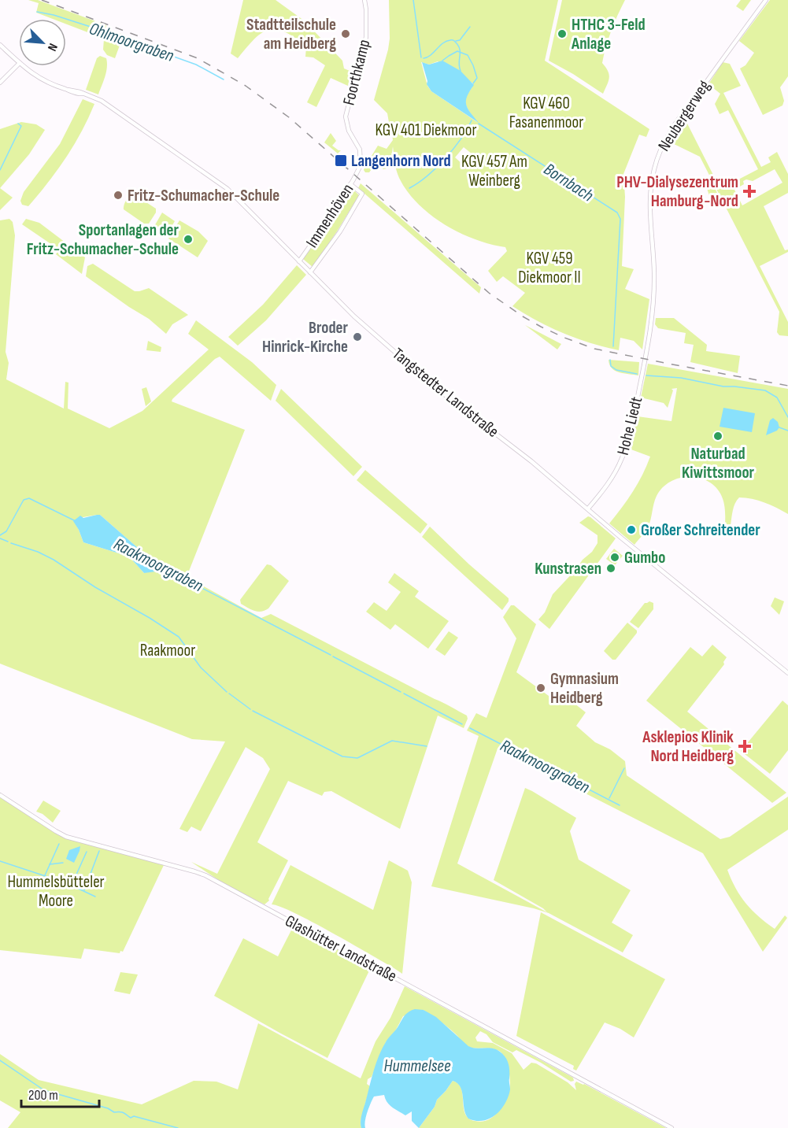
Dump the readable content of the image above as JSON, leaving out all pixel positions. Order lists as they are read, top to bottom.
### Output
{
  "streets": {
    "street": [
      "Foorthkamp",
      "Neubergerweg",
      "Immenhöven",
      "Tangstedter Landstraße",
      "Hohe Liedt",
      "Glashütter Landstraße"
    ]
  },
  "crossings": [
    ["Foorthkamp", "Immenhöven"],
    ["Neubergerweg", "Hohe Liedt"],
    ["Immenhöven", "Tangstedter Landstraße"],
    ["Tangstedter Landstraße", "Hohe Liedt"]
  ],
  "water": [
    "Ohlmoorgraben",
    "Bornbach",
    "Raakmoorgraben",
    "Hummelsee"
  ],
  "parks": [
    "KGV 460 Fasanenmoor",
    "KGV 401 Diekmoor",
    "KGV 457 Am Weinberg",
    "KGV 459 Diekmoor II",
    "Raakmoor",
    "Hummelsbütteler Moore"
  ],
  "places": {
    "other": [
      "Stadtteilschule am Heidberg",
      "HTHC 3-Feld Anlage",
      "Fritz-Schumacher-Schule",
      "Sportanlagen der Fritz-Schumacher-Schule",
      "Broder Hinrick-Kirche",
      "Naturbad Kiwittsmoor",
      "Großer Schreitender",
      "Gumbo",
      "Kunstrasen",
      "Gymnasium Heidberg"
    ],
    "transit": ["Langenhorn Nord"],
    "health": ["PHV-Dialysezentrum Hamburg-Nord", "Asklepios Klinik Nord Heidberg"]
  },
  "scale_bar": "200 m",
  "north": "bottom right"
}
